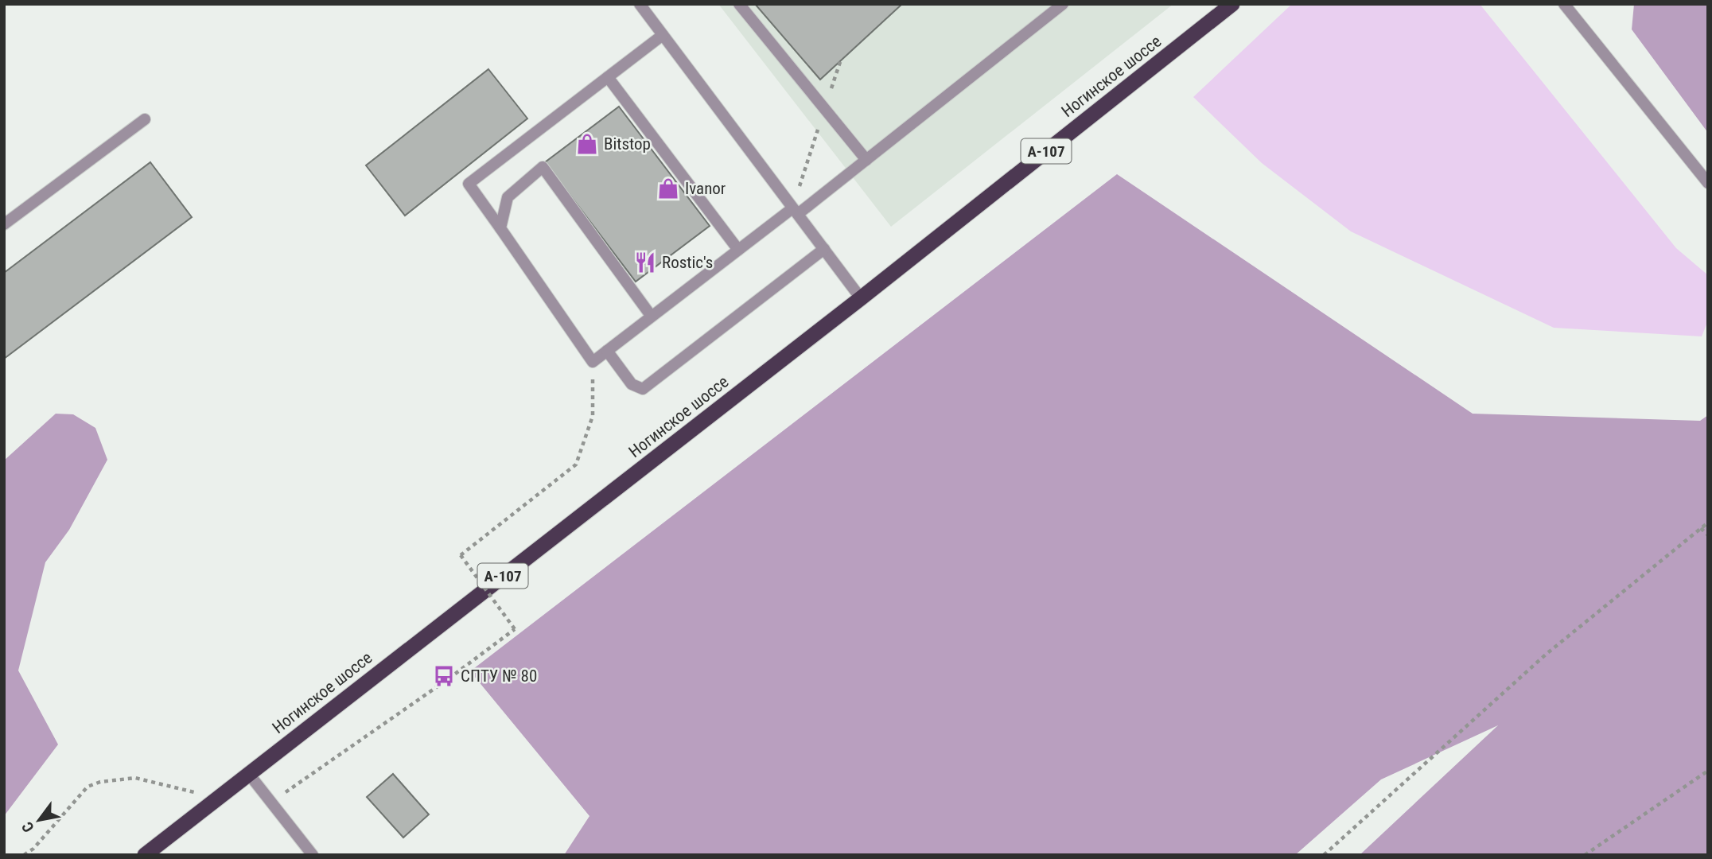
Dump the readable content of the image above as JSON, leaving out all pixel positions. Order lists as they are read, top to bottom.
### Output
{
  "streets": {
    "highway": ["Ногинское шоссе", "А-107"]
  },
  "places": {
    "shop": ["Bitstop", "Ivanor"],
    "restaurant": ["Rostic's"],
    "bus stop": ["СПТУ № 80"]
  },
  "north": "bottom left"
}
